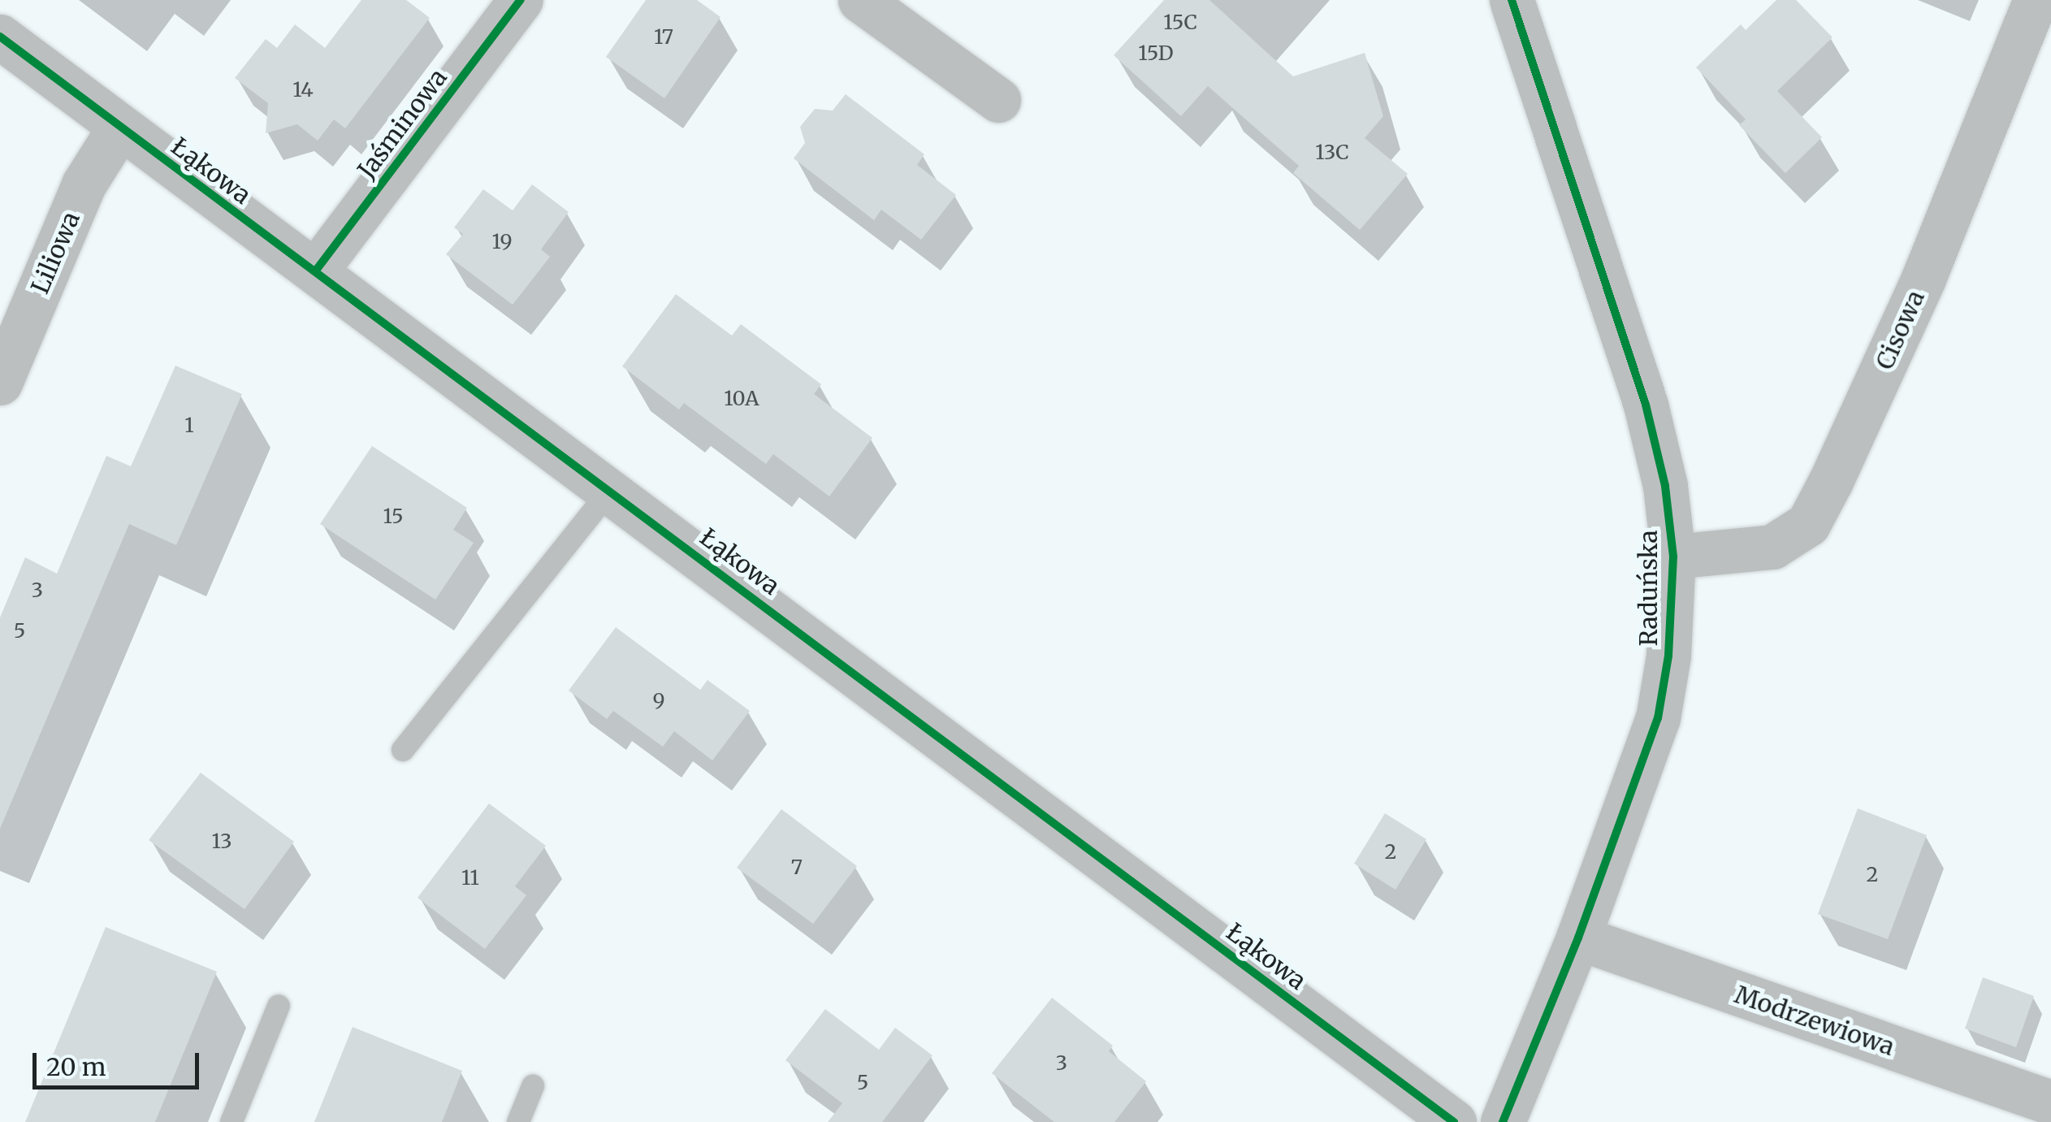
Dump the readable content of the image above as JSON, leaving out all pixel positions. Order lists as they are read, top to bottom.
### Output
{
  "streets": {
    "street": [
      "Jaśminowa",
      "Łąkowa",
      "Liliowa",
      "Cisowa",
      "Raduńska",
      "Modrzewiowa"
    ]
  },
  "crossings": [
    ["Jaśminowa", "Łąkowa"],
    ["Łąkowa", "Liliowa"],
    ["Cisowa", "Raduńska"],
    ["Raduńska", "Modrzewiowa"]
  ],
  "house_numbers": [
    "15C",
    "17",
    "15D",
    "14",
    "13C",
    "19",
    "10A",
    "1",
    "15",
    "3",
    "5",
    "9",
    "13",
    "2",
    "7",
    "2",
    "11",
    "3",
    "5"
  ],
  "scale_bar": "20 m"
}
